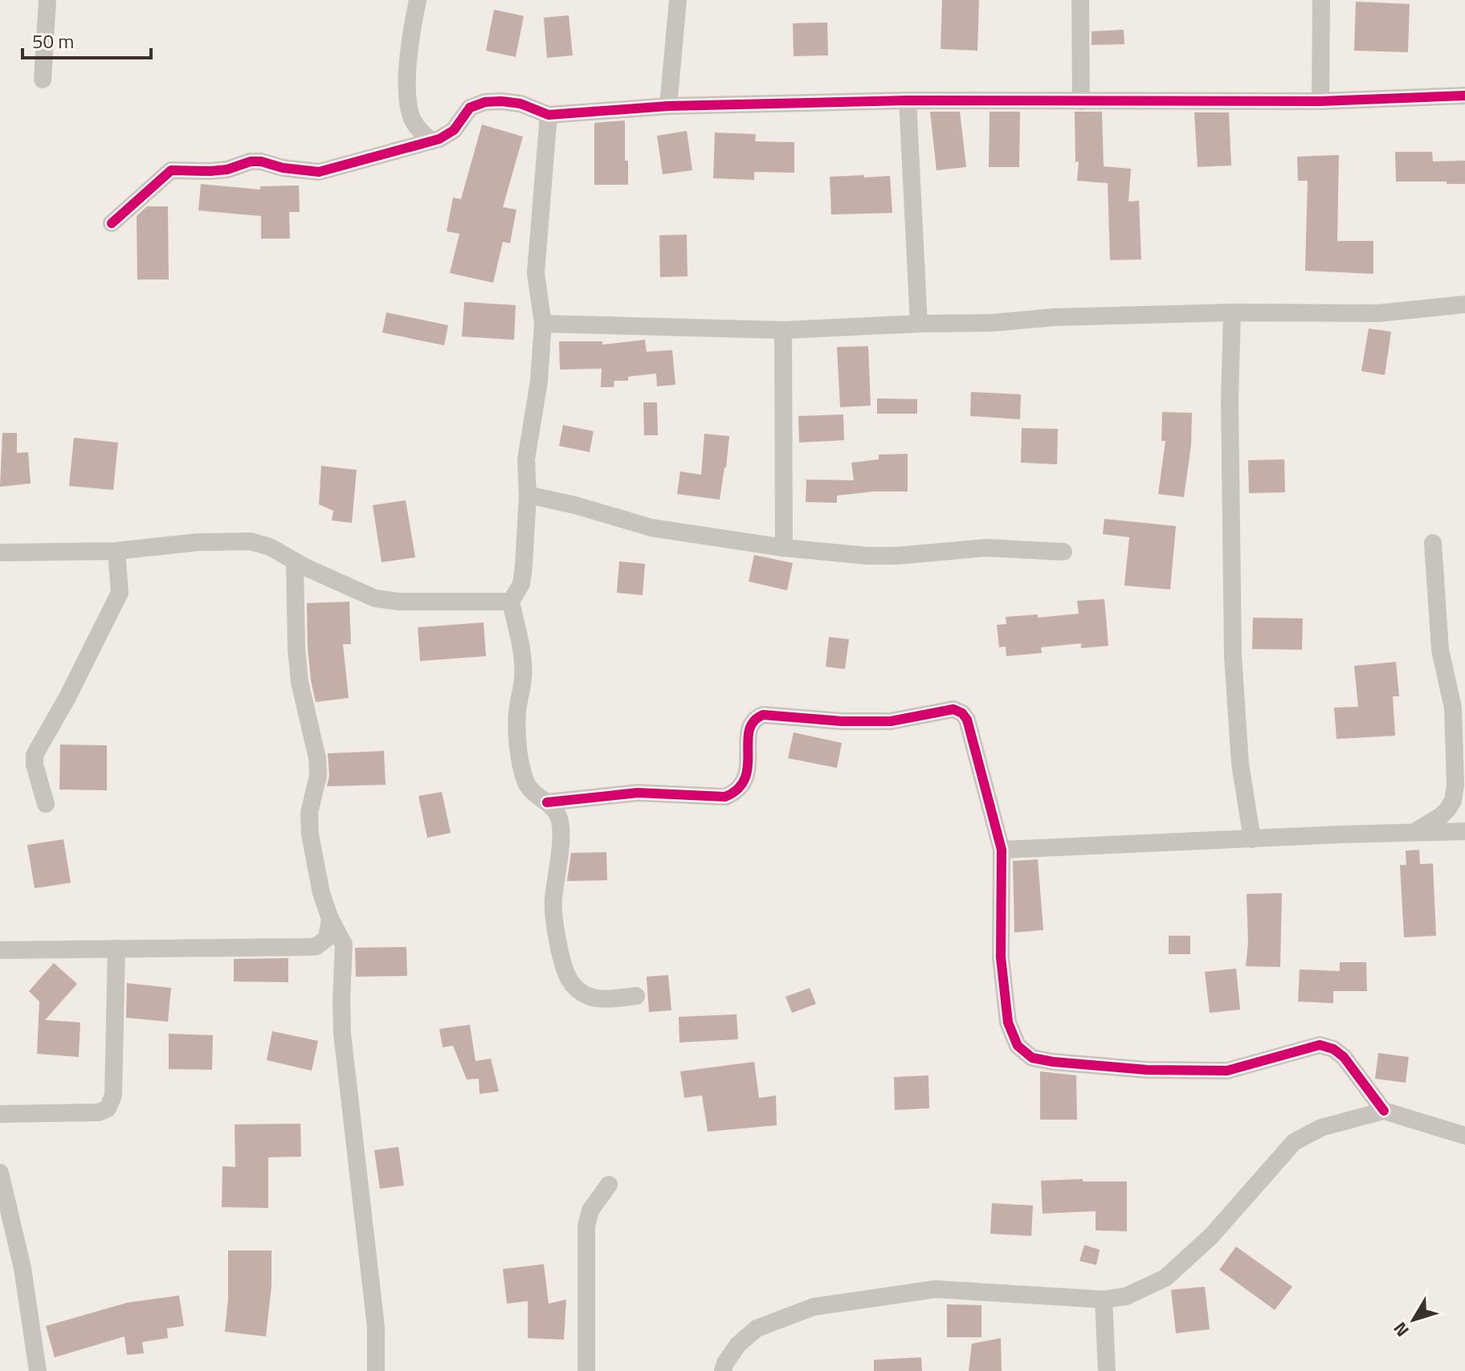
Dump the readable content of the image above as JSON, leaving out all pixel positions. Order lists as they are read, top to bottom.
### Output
{
  "scale_bar": "50 m",
  "north": "bottom left"
}
